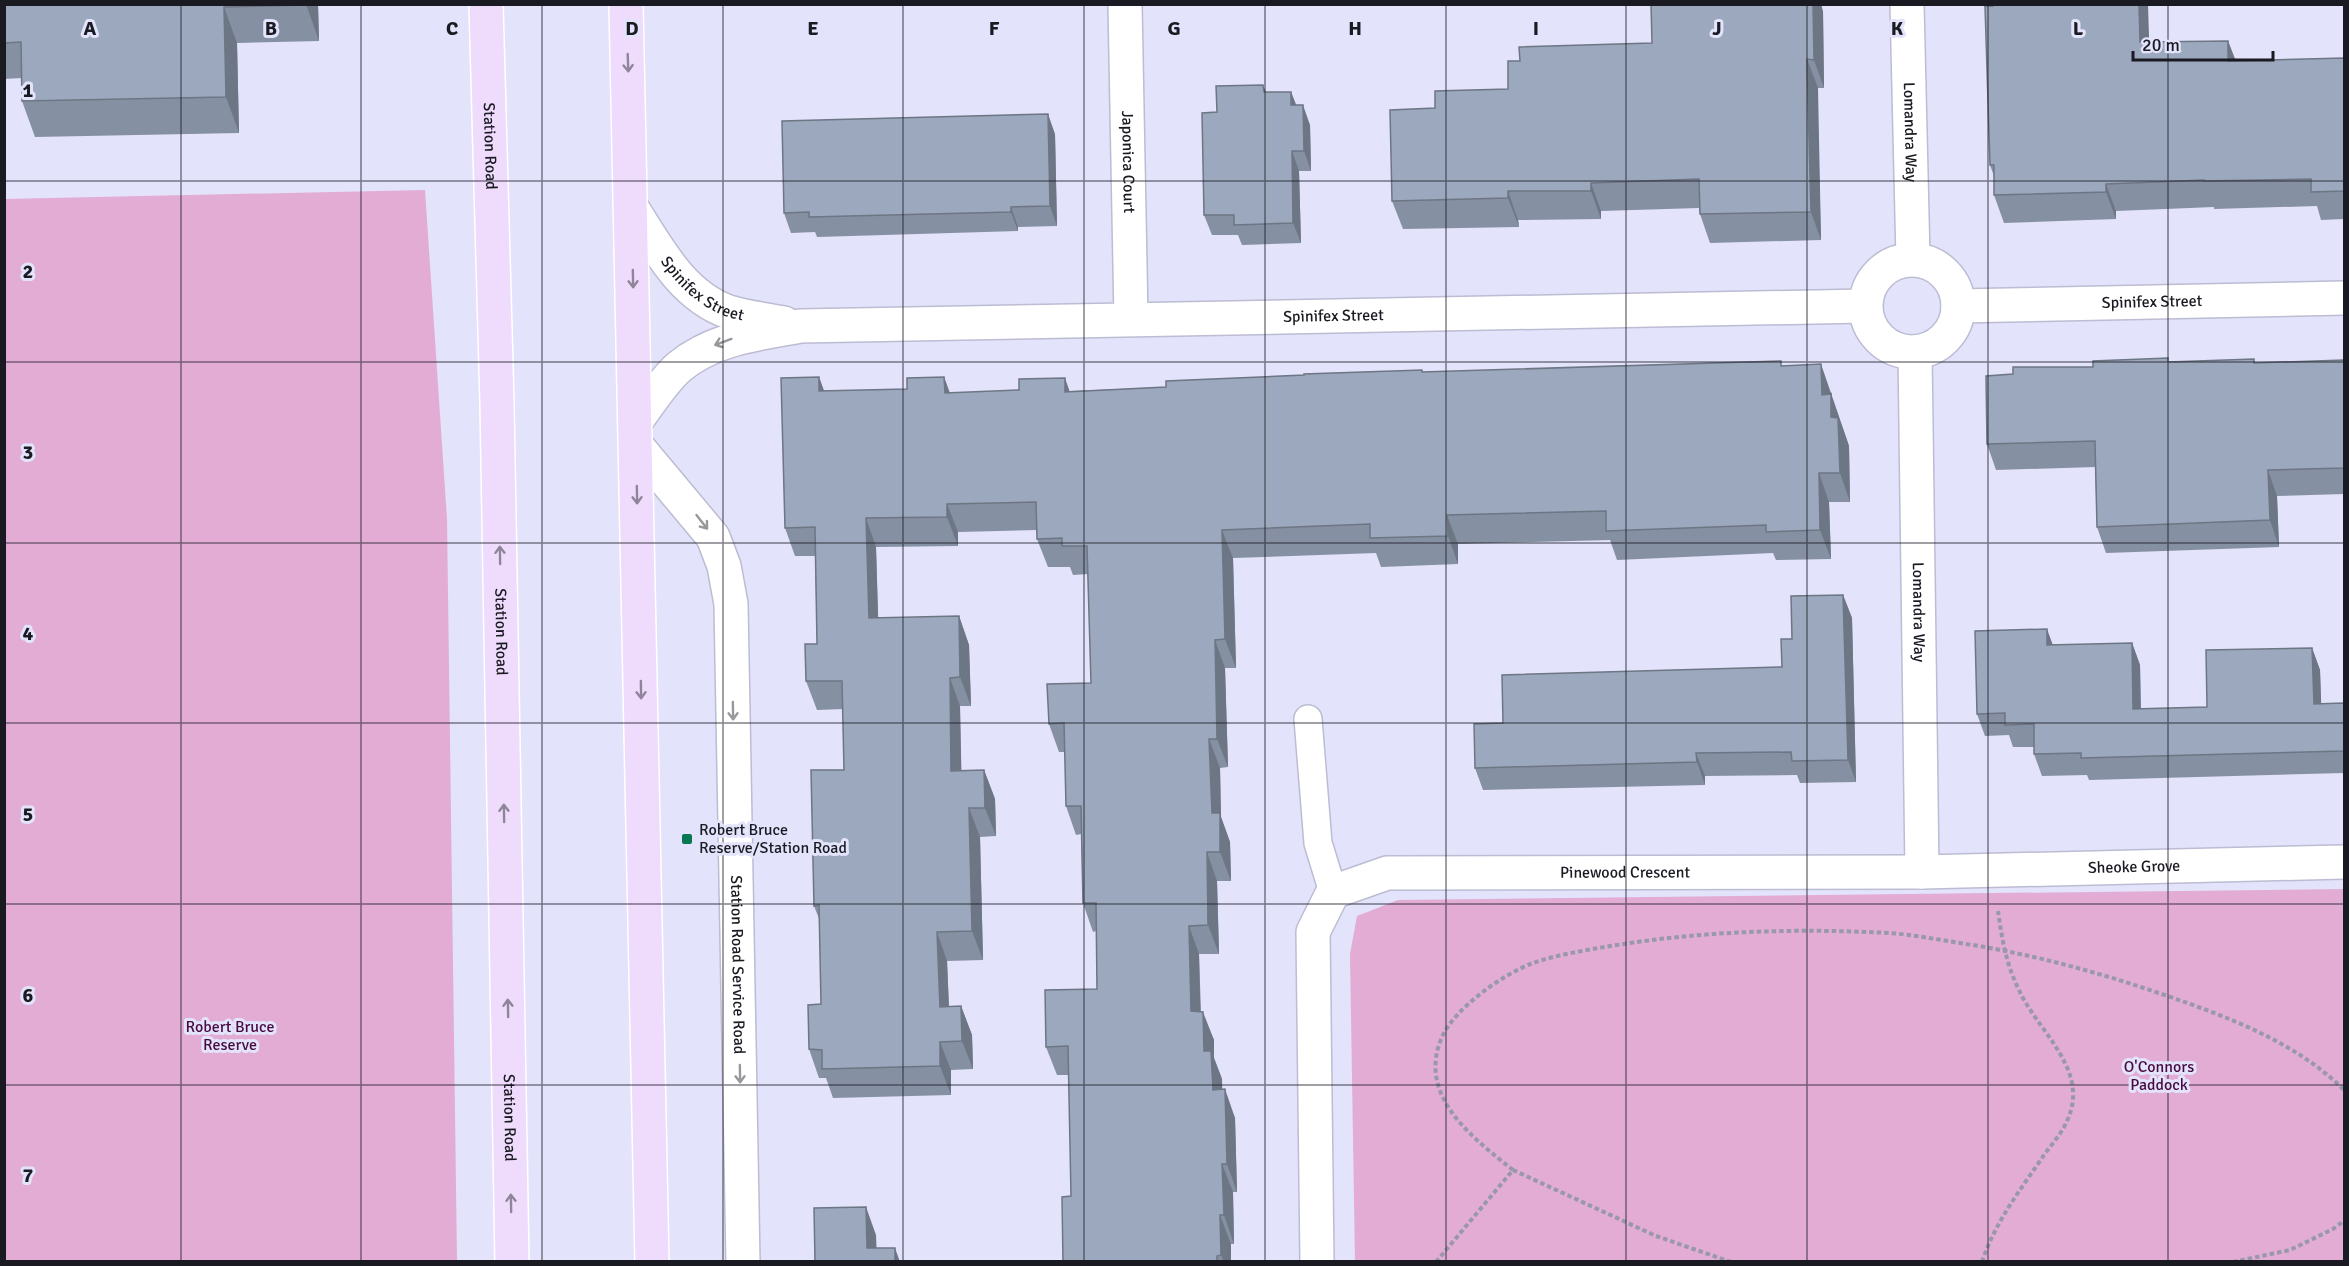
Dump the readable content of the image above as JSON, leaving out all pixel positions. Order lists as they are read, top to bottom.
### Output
{
  "streets": {
    "main road": ["Station Road"],
    "street": [
      "Lomandra Way",
      "Japonica Court",
      "Spinifex Street",
      "Sheoke Grove",
      "Pinewood Crescent",
      "Station Road Service Road"
    ]
  },
  "crossings": [
    ["Lomandra Way", "Spinifex Street"],
    ["Lomandra Way", "Sheoke Grove"],
    ["Lomandra Way", "Pinewood Crescent"],
    ["Japonica Court", "Spinifex Street"],
    ["Spinifex Street", "Station Road Service Road"],
    ["Sheoke Grove", "Pinewood Crescent"]
  ],
  "one_way": ["Station Road Service Road"],
  "parks": ["Robert Bruce Reserve", "O'Connors Paddock"],
  "places": {
    "transit": ["Robert Bruce Reserve/Station Road"]
  },
  "scale_bar": "20 m",
  "grid": {
    "columns": [
      "A",
      "B",
      "C",
      "D",
      "E",
      "F",
      "G",
      "H",
      "I",
      "J",
      "K",
      "L"
    ],
    "rows": [
      "1",
      "2",
      "3",
      "4",
      "5",
      "6",
      "7"
    ]
  }
}
